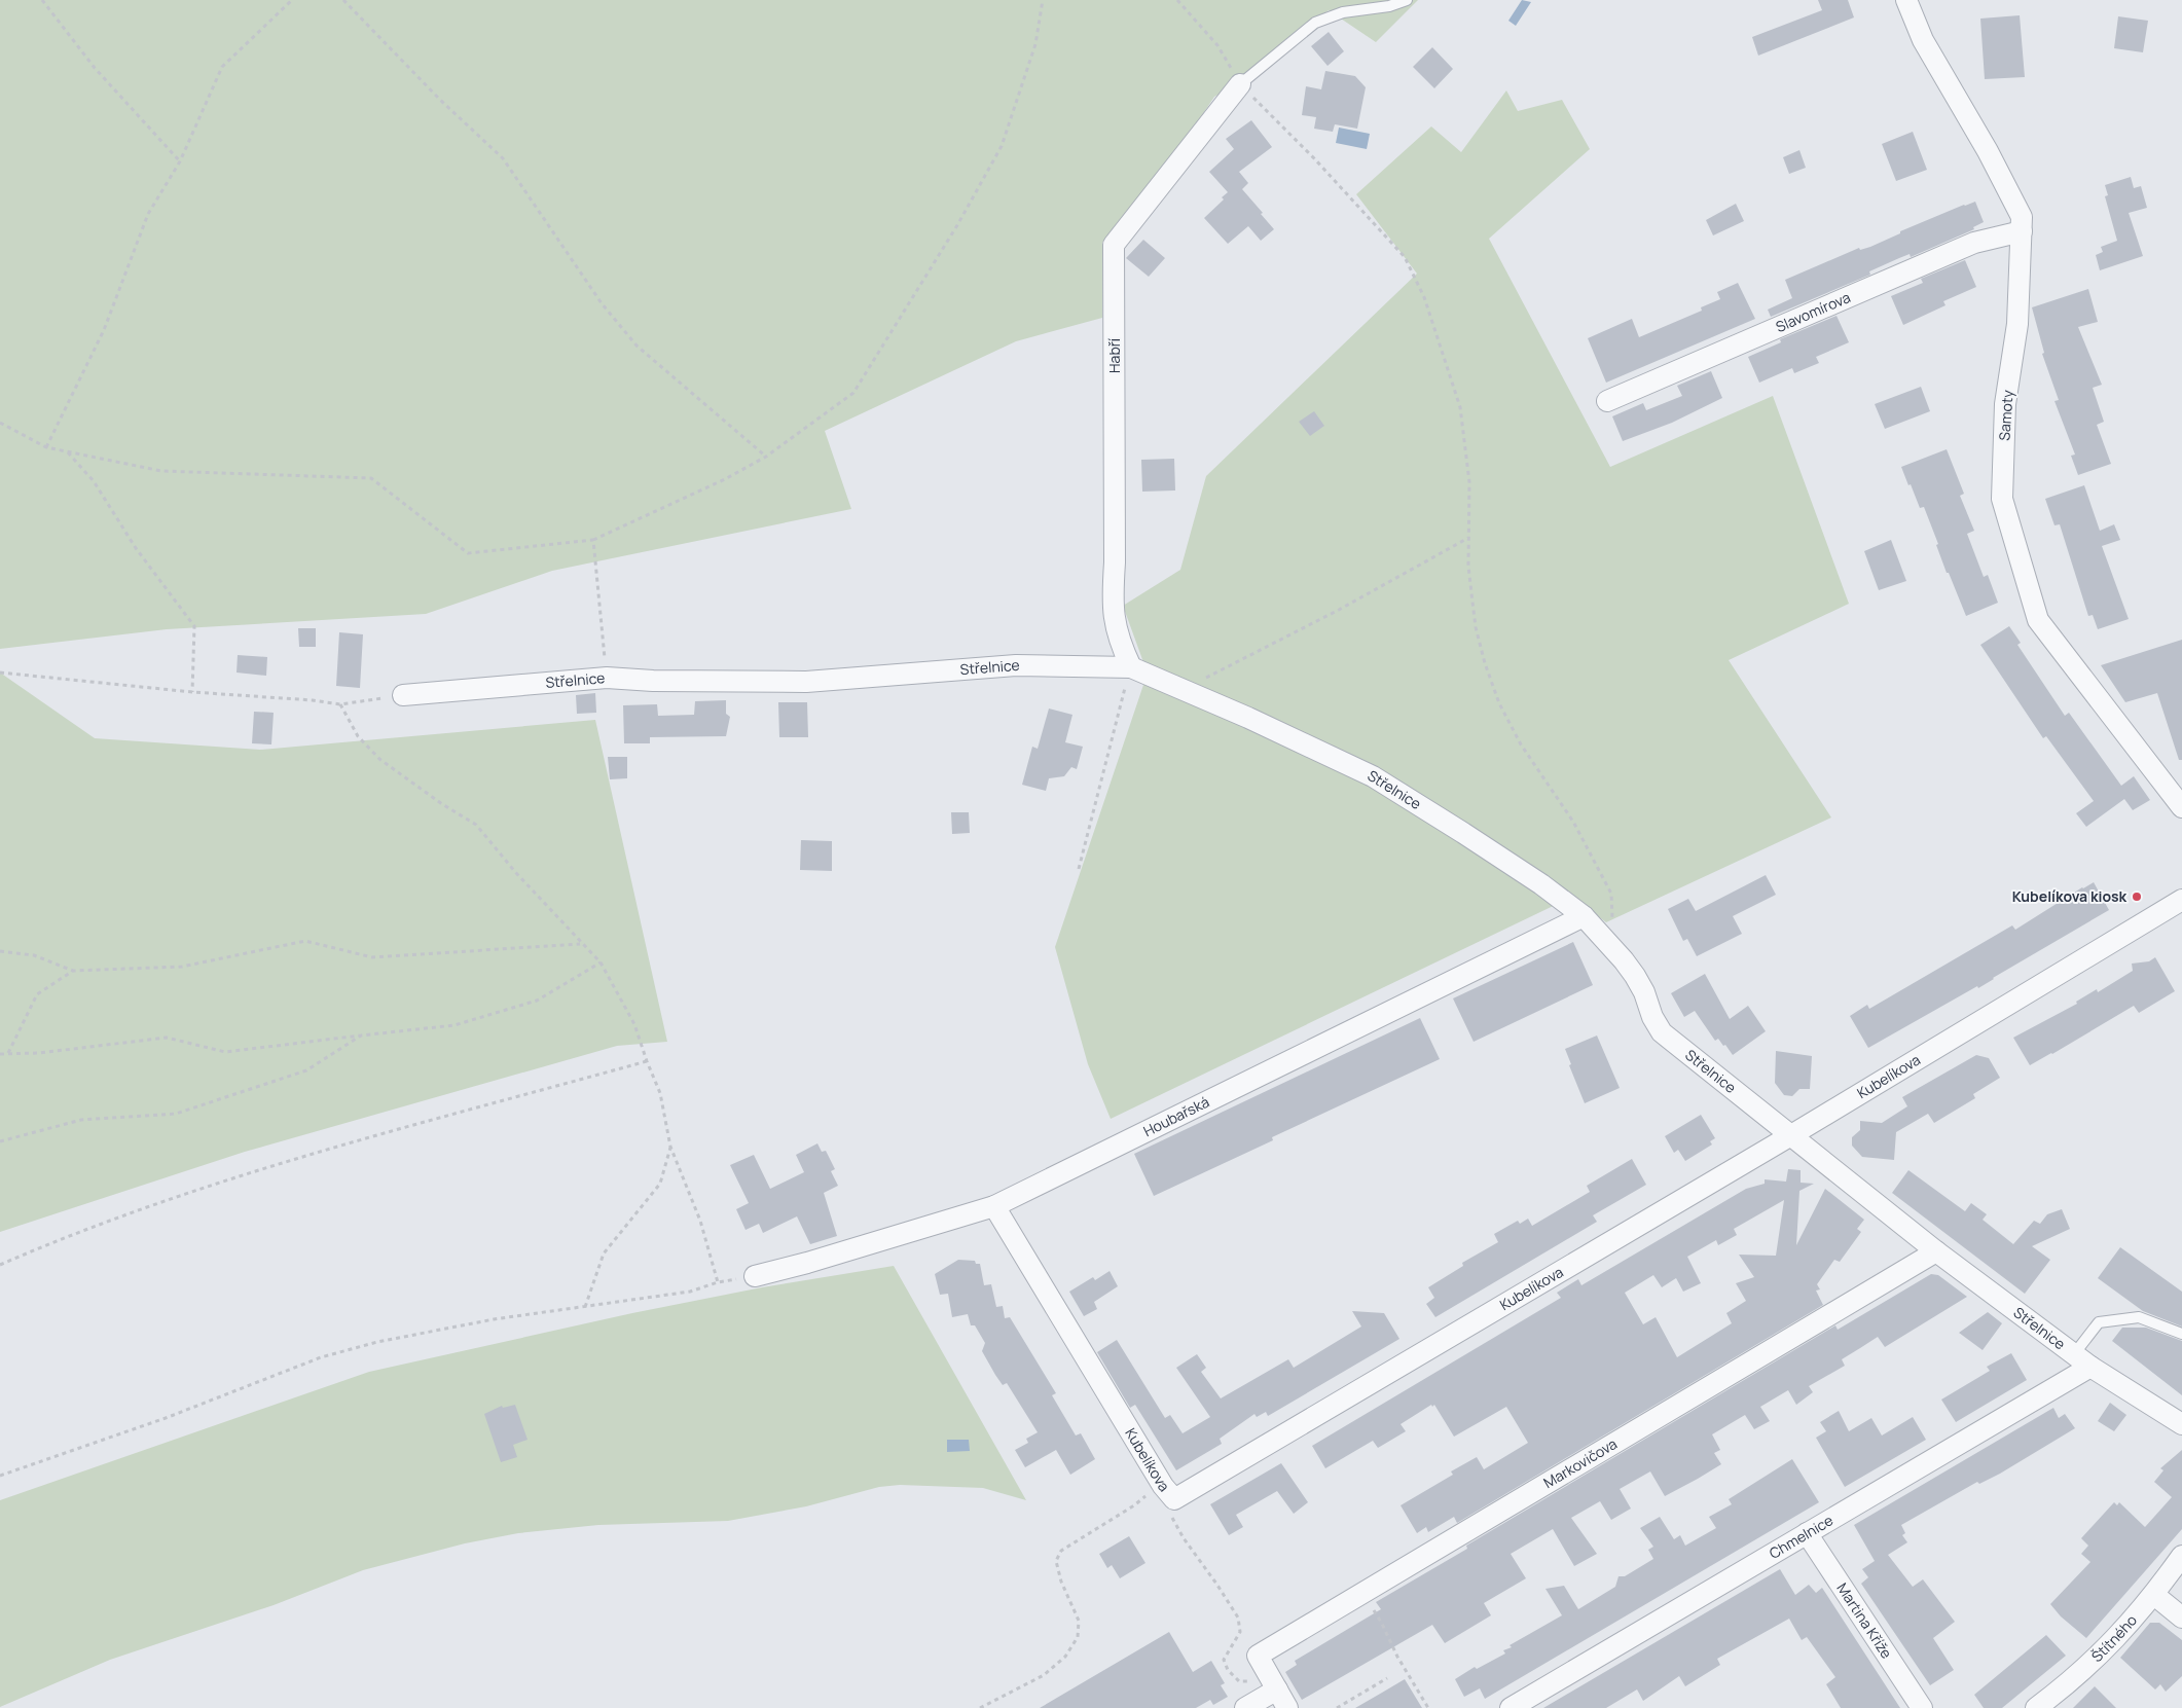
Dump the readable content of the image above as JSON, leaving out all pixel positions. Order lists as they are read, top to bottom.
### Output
{
  "streets": {
    "street": [
      "Slavomírova",
      "Habří",
      "Samoty",
      "Střelnice",
      "Kubelíkova",
      "Houbařská",
      "Markovičova",
      "Chmelnice",
      "Martina Kříže",
      "Štítného"
    ]
  },
  "crossings": [
    ["Slavomírova", "Samoty"],
    ["Habří", "Střelnice"],
    ["Střelnice", "Kubelíkova"],
    ["Střelnice", "Houbařská"],
    ["Střelnice", "Markovičova"],
    ["Střelnice", "Chmelnice"],
    ["Kubelíkova", "Houbařská"],
    ["Chmelnice", "Martina Kříže"]
  ],
  "places": ["Kubelíkova kiosk"]
}
